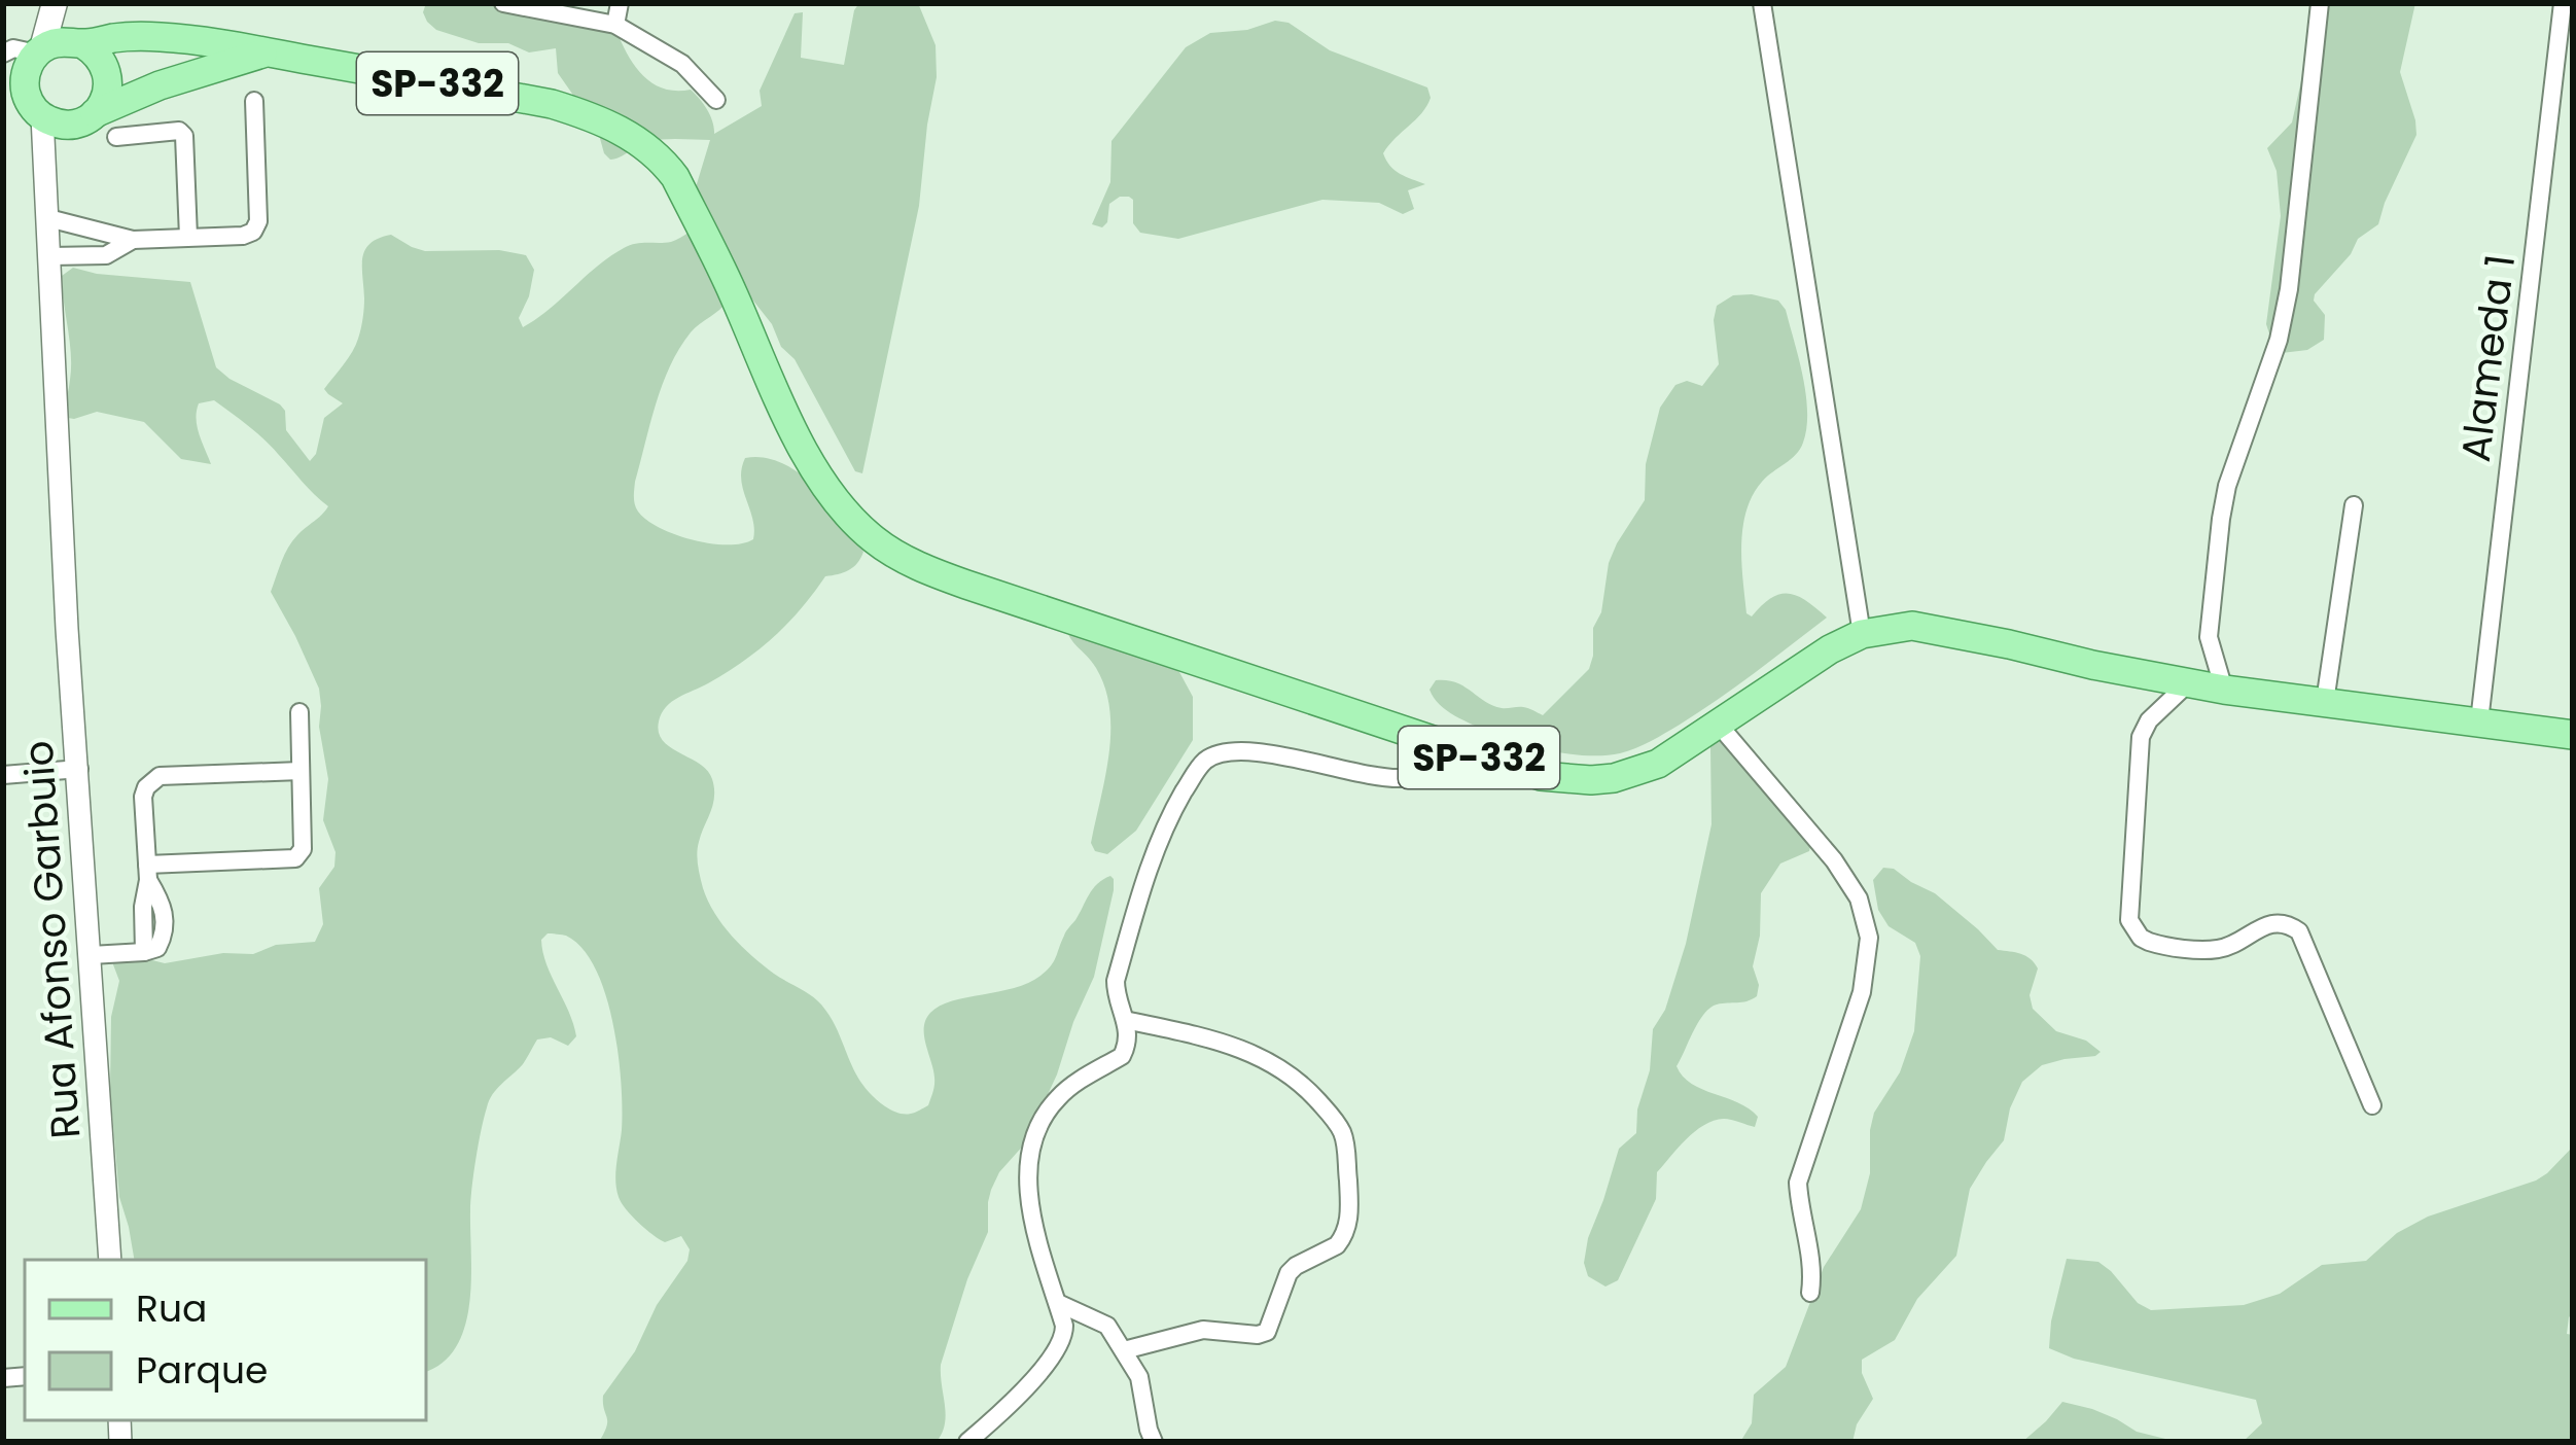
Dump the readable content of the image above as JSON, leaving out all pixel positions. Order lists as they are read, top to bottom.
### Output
{
  "streets": {
    "main road": ["SP-332"],
    "street": ["Alameda 1", "Rua Afonso Garbuio"]
  },
  "crossings": [
    ["SP-332", "Alameda 1"],
    ["SP-332", "Rua Afonso Garbuio"]
  ],
  "legend": ["Rua", "Parque"]
}
